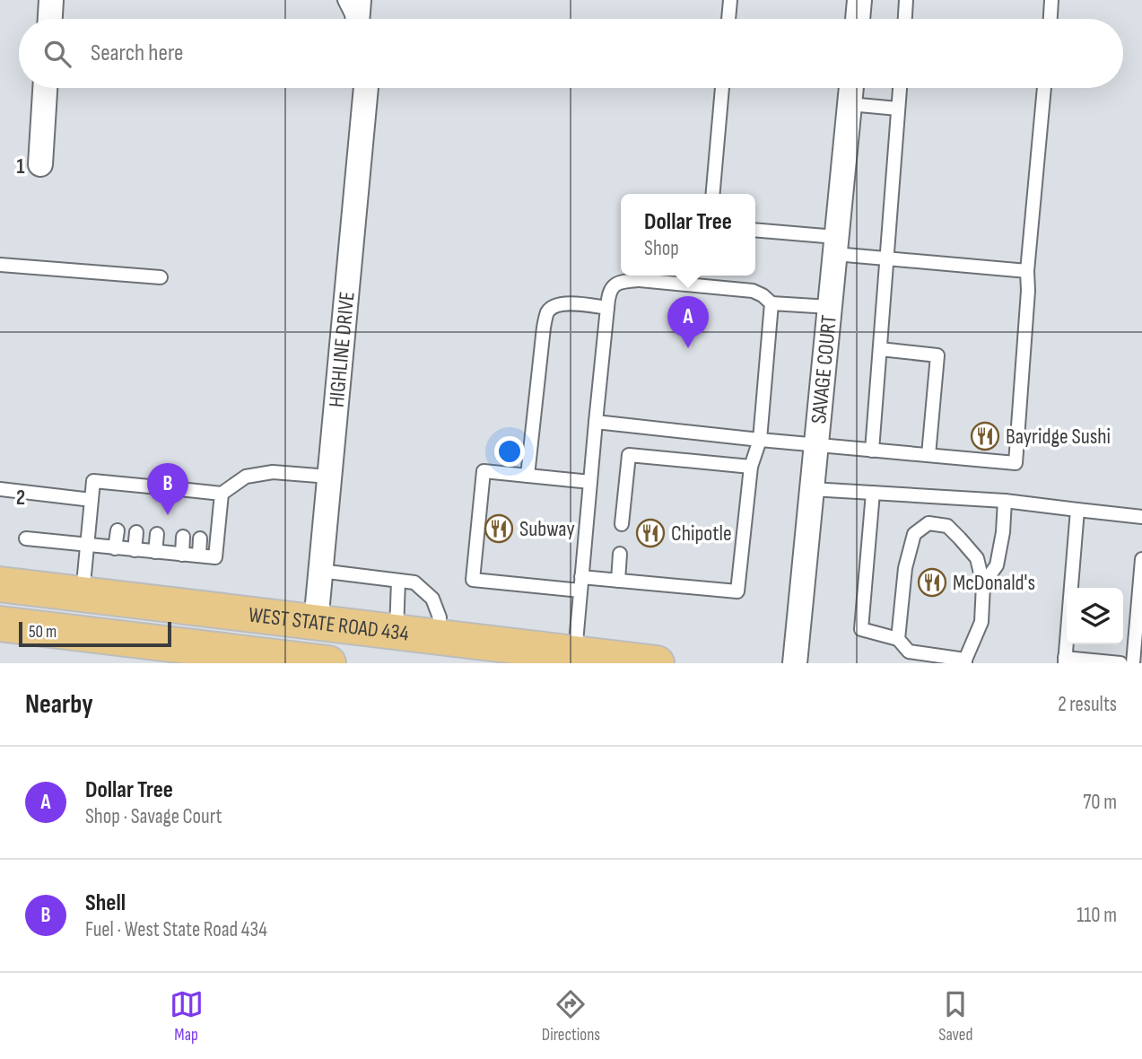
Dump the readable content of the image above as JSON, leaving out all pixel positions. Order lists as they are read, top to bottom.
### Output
{
  "streets": {
    "main road": ["WEST STATE ROAD 434"],
    "street": ["HIGHLINE DRIVE", "SAVAGE COURT"]
  },
  "crossings": [
    ["HIGHLINE DRIVE", "WEST STATE ROAD 434"]
  ],
  "places": {
    "restaurant": [
      "Bayridge Sushi",
      "Subway",
      "Chipotle",
      "McDonald's"
    ]
  },
  "scale_bar": "50 m",
  "page": {
    "search": "Search here",
    "popup": ["Dollar Tree", "Shop"],
    "pins": ["A", "B"],
    "scale": "50 m",
    "heading": ["Nearby", "2 results"],
    "list": [
      {
        "mark": "A",
        "name": "Dollar Tree",
        "note": "Shop · Savage Court",
        "value": "70 m"
      },
      {
        "mark": "B",
        "name": "Shell",
        "note": "Fuel · West State Road 434",
        "value": "110 m"
      }
    ],
    "nav": ["Map", "Directions", "Saved"]
  },
  "grid": {
    "rows": ["1", "2"]
  }
}
